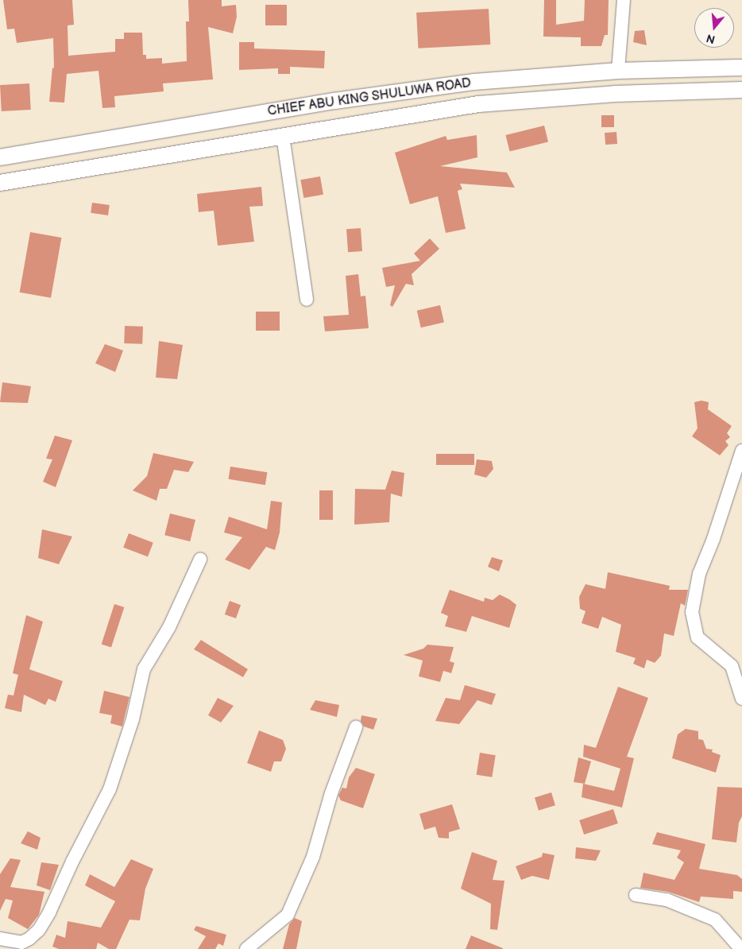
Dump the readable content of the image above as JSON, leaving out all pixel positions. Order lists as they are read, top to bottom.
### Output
{
  "streets": {
    "street": ["CHIEF ABU KING SHULUWA ROAD"]
  },
  "north": "bottom"
}
